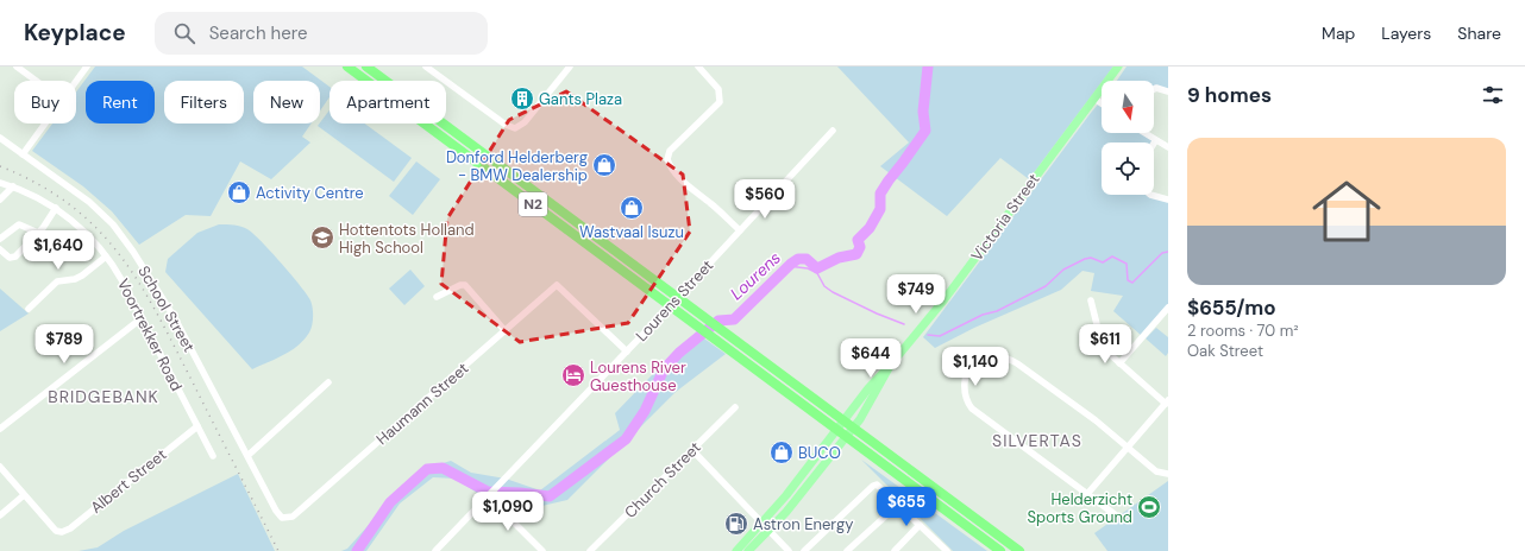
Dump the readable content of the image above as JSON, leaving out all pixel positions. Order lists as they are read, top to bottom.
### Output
{
  "streets": {
    "highway": ["N2"],
    "main road": ["Victoria Street"],
    "street": [
      "Lourens Street",
      "School Street",
      "Voortrekker Road",
      "Haumann Street",
      "Church Street",
      "Albert Street"
    ]
  },
  "crossings": [
    ["N2", "Victoria Street"],
    ["N2", "Lourens Street"],
    ["Lourens Street", "Haumann Street"],
    ["School Street", "Haumann Street"],
    ["Voortrekker Road", "Albert Street"]
  ],
  "districts": ["BRIDGEBANK", "SILVERTAS"],
  "water": ["Lourens"],
  "places": {
    "building": ["Gants Plaza"],
    "shop": [
      "Donford Helderberg - BMW Dealership",
      "Activity Centre",
      "Wastvaal Isuzu",
      "BUCO"
    ],
    "school or university": ["Hottentots Holland High School"],
    "hotel": ["Lourens River Guesthouse"],
    "sports": ["Helderzicht Sports Ground"],
    "fuel station": ["Astron Energy"]
  },
  "north": "bottom",
  "page": {
    "header": "Keyplace",
    "search": "Search here",
    "nav": ["Map", "Layers", "Share"],
    "heading": "9 homes",
    "chip": [
      "Buy",
      "Rent",
      "Filters",
      "New",
      "Apartment"
    ],
    "list": [
      {
        "name": "$655/mo",
        "note": "2 rooms · 70 m² · Oak Street"
      }
    ],
    "price": [
      "$560",
      "$1,640",
      "$749",
      "$789",
      "$611",
      "$644",
      "$1,140",
      "$655",
      "$1,090"
    ]
  }
}
